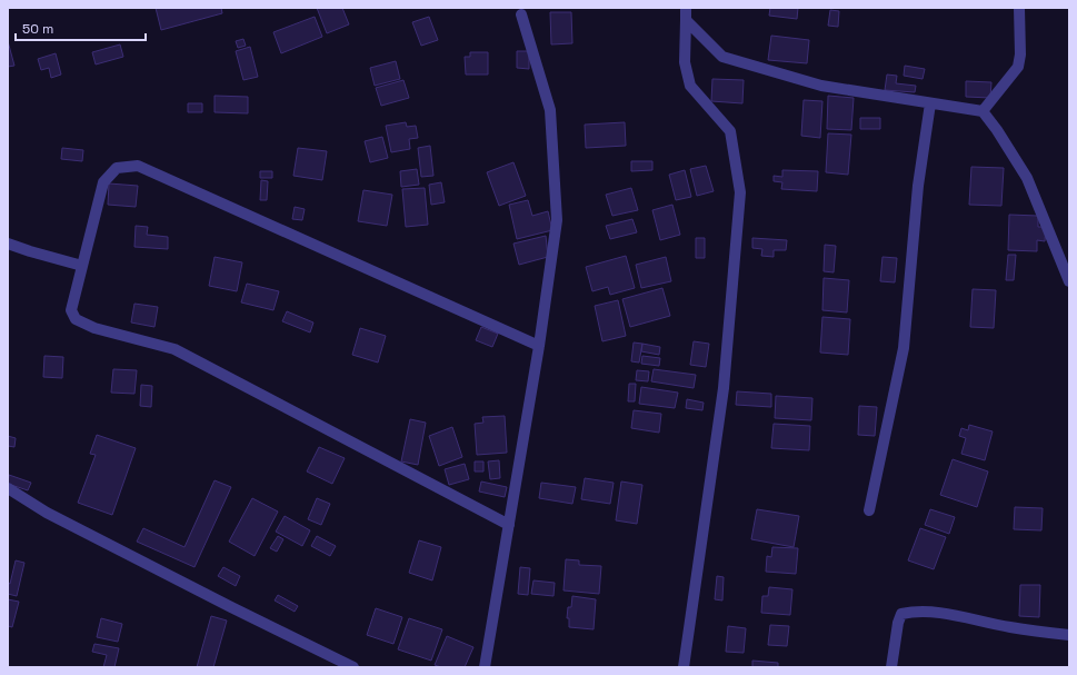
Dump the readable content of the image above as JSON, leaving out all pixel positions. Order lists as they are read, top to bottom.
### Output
{
  "scale_bar": "50 m"
}
